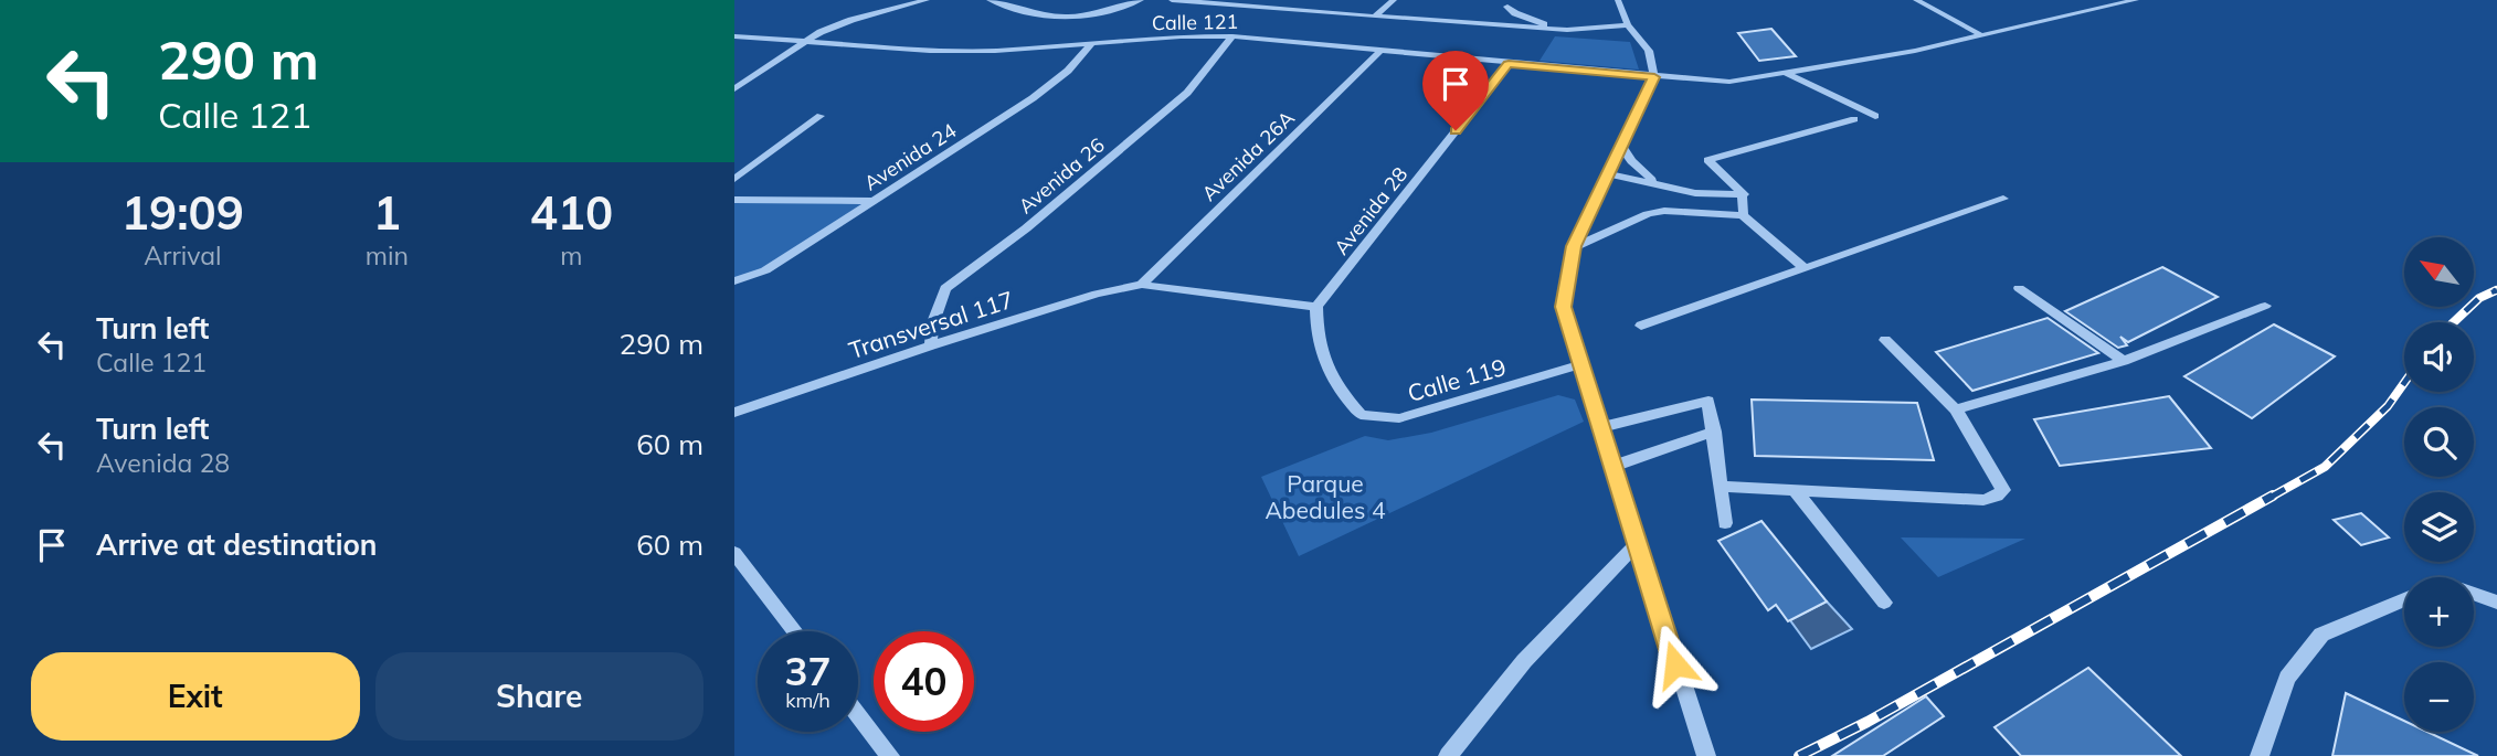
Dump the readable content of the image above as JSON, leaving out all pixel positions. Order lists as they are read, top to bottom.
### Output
{
  "streets": {
    "street": [
      "Calle 121",
      "Avenida 26A",
      "Avenida 24",
      "Avenida 26",
      "Avenida 28",
      "Transversal 117",
      "Calle 119"
    ]
  },
  "crossings": [
    ["Calle 121", "Avenida 26A"],
    ["Calle 121", "Avenida 24"],
    ["Calle 121", "Avenida 26"],
    ["Calle 121", "Avenida 28"],
    ["Avenida 26A", "Transversal 117"],
    ["Avenida 26", "Transversal 117"],
    ["Avenida 28", "Calle 119"]
  ],
  "parks": ["Parque Abedules 4"],
  "north": "top left",
  "page": {
    "turn": ["290 m", "Calle 121"],
    "eta": [
      "19:09",
      "Arrival",
      "1",
      "min",
      "410",
      "m"
    ],
    "map_buttons": ["+", "−"],
    "list": [
      {
        "name": "Turn left",
        "note": "Calle 121",
        "value": "290 m"
      },
      {
        "name": "Turn left",
        "note": "Avenida 28",
        "value": "60 m"
      },
      {
        "name": "Arrive at destination",
        "value": "60 m"
      }
    ],
    "speed": "37 km/h",
    "limit": "40",
    "buttons": ["Exit", "Share"]
  }
}
